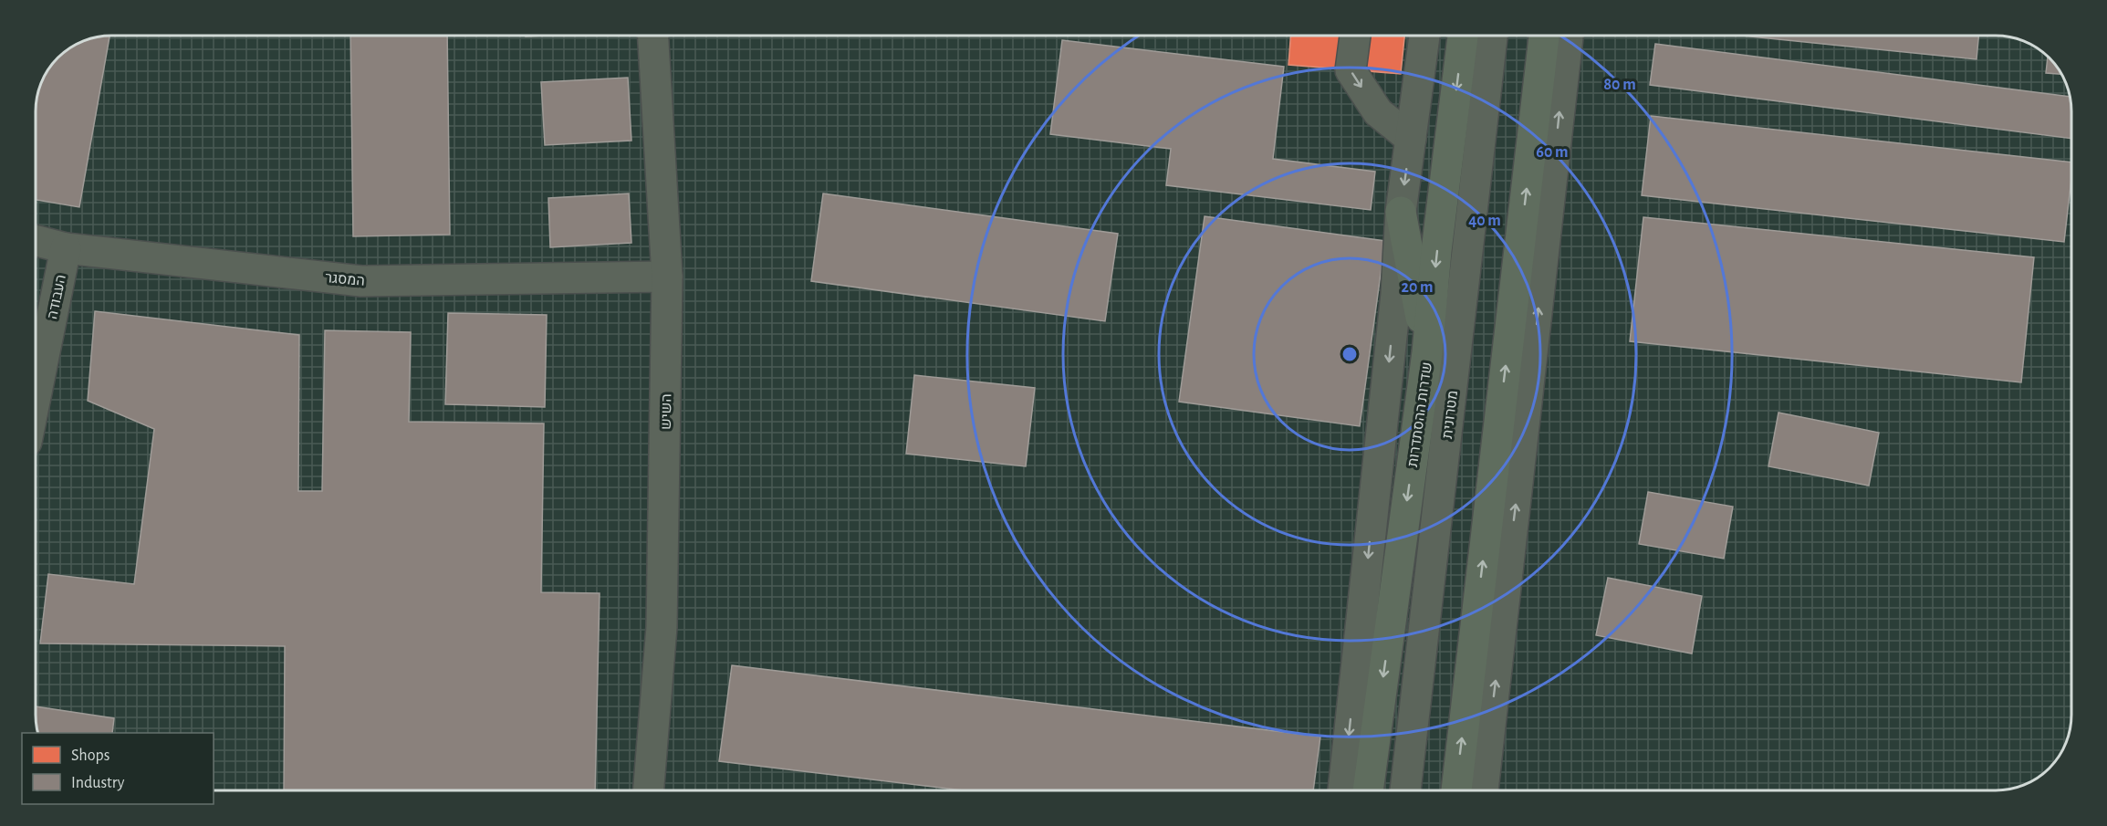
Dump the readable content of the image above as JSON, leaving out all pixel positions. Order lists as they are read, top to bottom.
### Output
{
  "streets": {
    "highway": ["שדרות ההסתדרות"],
    "street": [
      "המסגר",
      "העבודה",
      "השיש",
      "מטרונית"
    ]
  },
  "crossings": [
    ["המסגר", "העבודה"],
    ["המסגר", "השיש"]
  ],
  "legend": ["Shops", "Industry"],
  "rings": [
    "80 m",
    "60 m",
    "40 m",
    "20 m"
  ]
}
